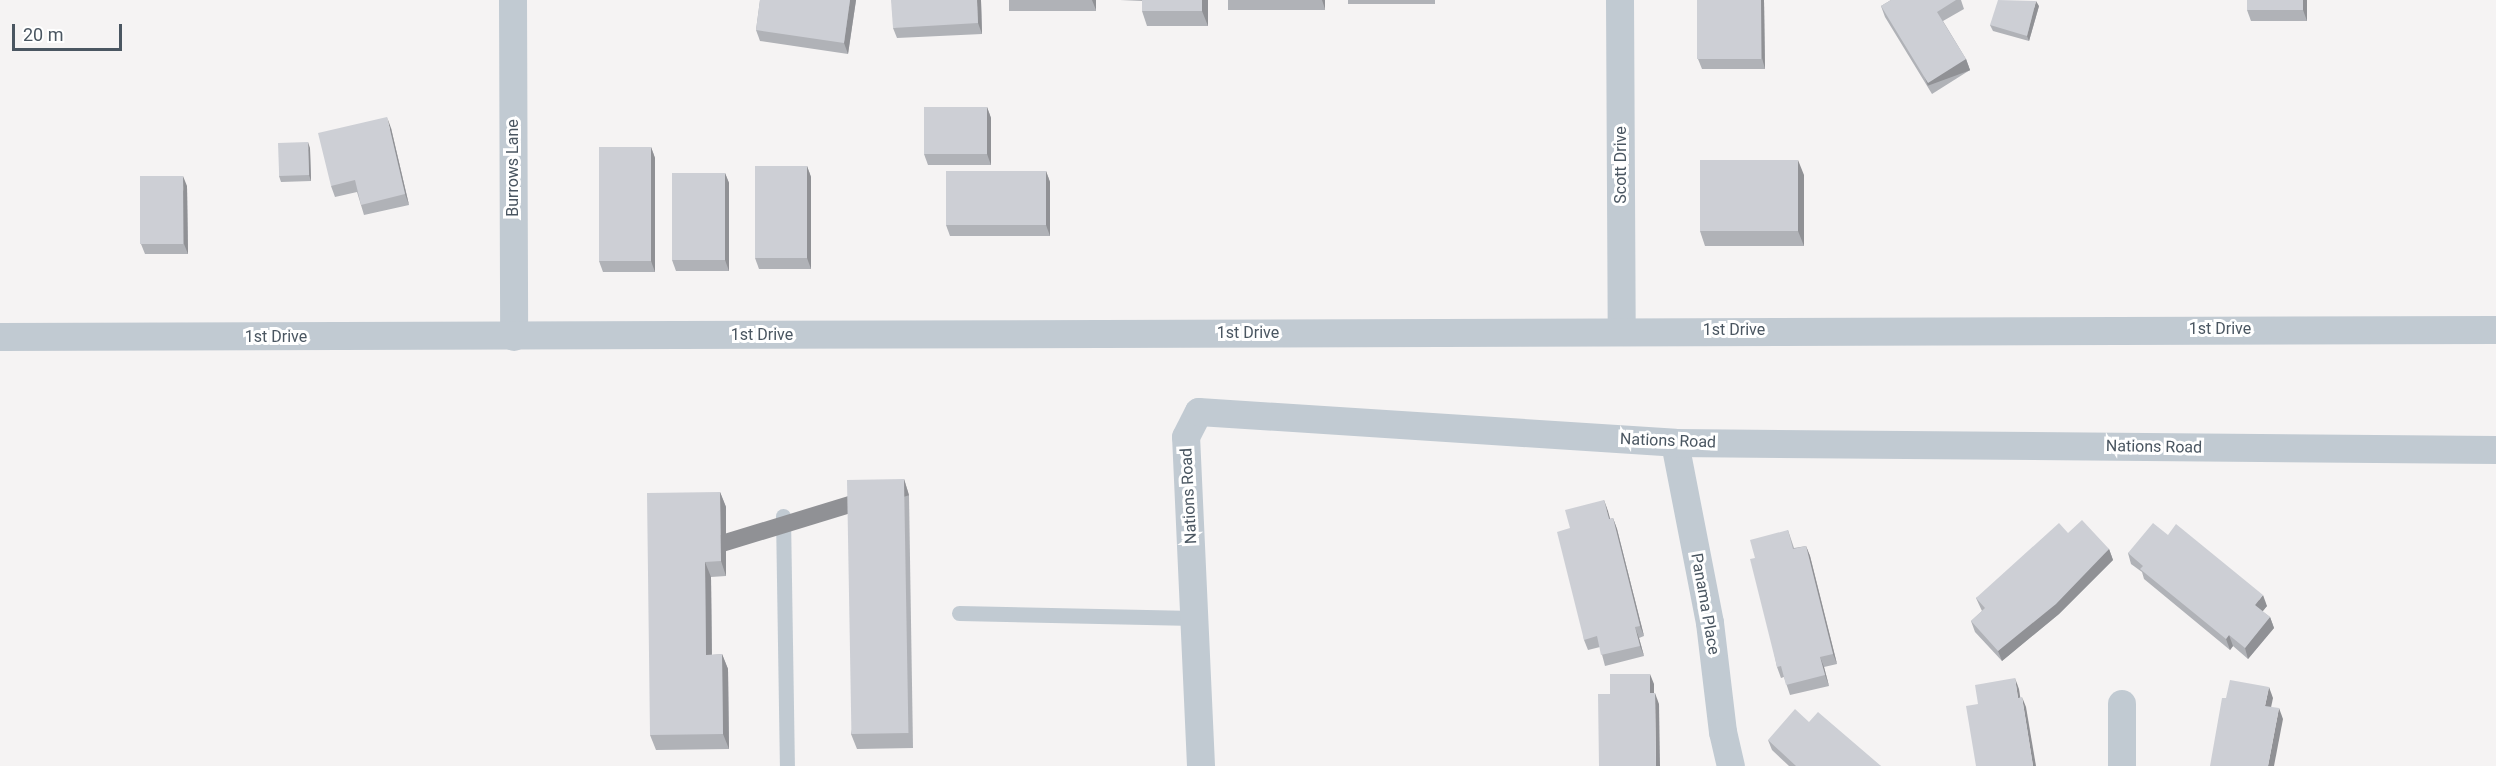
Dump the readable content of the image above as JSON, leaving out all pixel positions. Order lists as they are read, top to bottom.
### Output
{
  "streets": {
    "street": [
      "Scott Drive",
      "Burrows Lane",
      "1st Drive",
      "Nations Road",
      "Panama Place"
    ]
  },
  "crossings": [
    ["Scott Drive", "1st Drive"],
    ["Burrows Lane", "1st Drive"],
    ["Nations Road", "Panama Place"]
  ],
  "scale_bar": "20 m"
}
